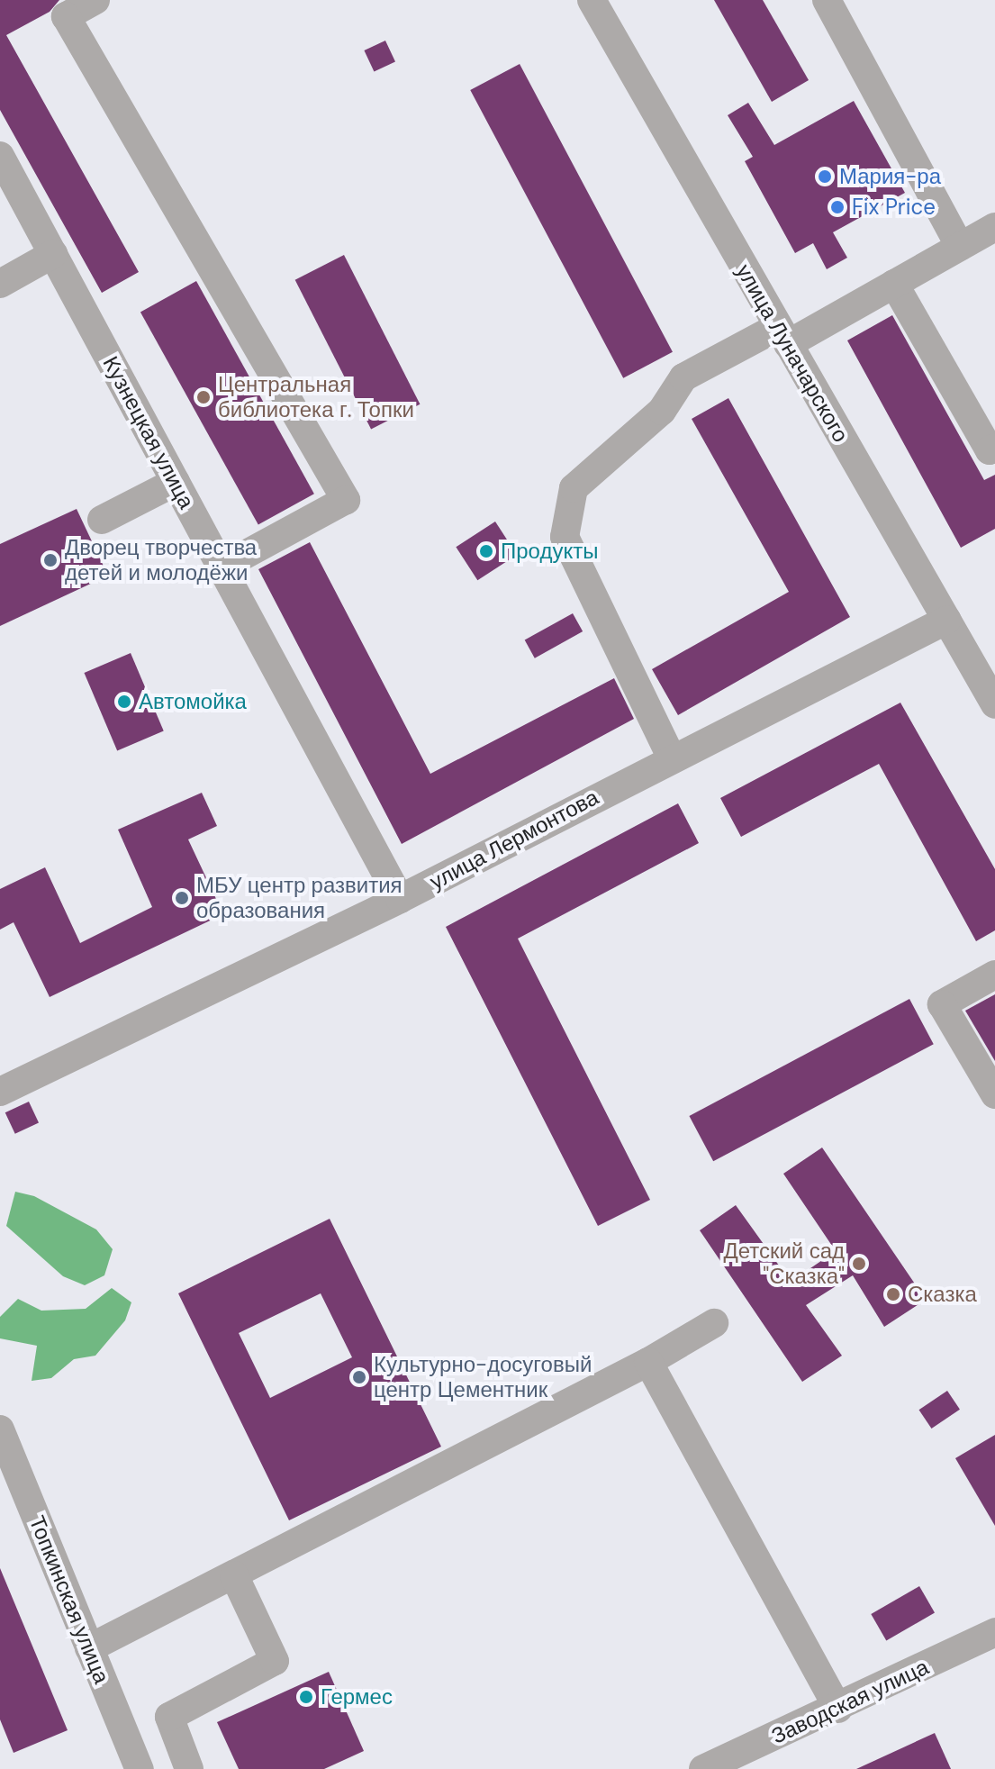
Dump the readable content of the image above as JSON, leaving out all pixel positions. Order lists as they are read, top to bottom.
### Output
{
  "streets": {
    "street": [
      "улица Луначарского",
      "Кузнецкая улица",
      "улица Лермонтова",
      "Топкинская улица",
      "Заводская улица"
    ]
  },
  "crossings": [
    ["улица Луначарского", "улица Лермонтова"],
    ["Кузнецкая улица", "улица Лермонтова"]
  ],
  "places": [
    "Мария-ра",
    "Fix Price",
    "Центральная библиотека г. Топки",
    "Продукты",
    "Дворец творчества детей и молодёжи",
    "Автомойка",
    "МБУ центр развития образования",
    "Детский сад \"Сказка\"",
    "Сказка",
    "Культурно-досуговый центр Цементник",
    "Гермес"
  ]
}
